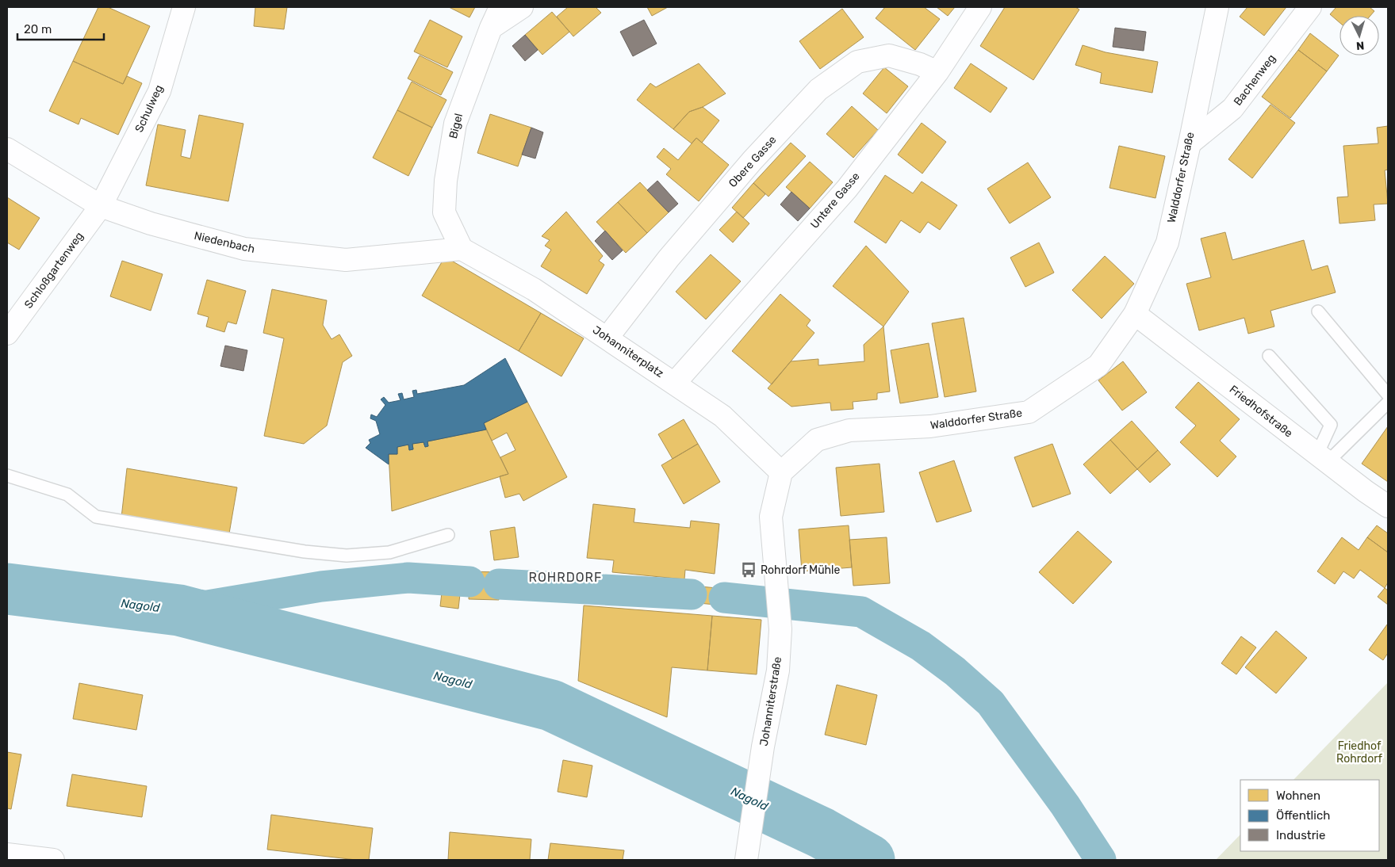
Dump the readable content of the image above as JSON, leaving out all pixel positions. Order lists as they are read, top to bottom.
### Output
{
  "streets": {
    "street": [
      "Bachenweg",
      "Schulweg",
      "Bigel",
      "Obere Gasse",
      "Walddorfer Straße",
      "Untere Gasse",
      "Niedenbach",
      "Schloßgartenweg",
      "Johanniterplatz",
      "Friedhofstraße",
      "Johanniterstraße"
    ]
  },
  "crossings": [
    ["Bachenweg", "Walddorfer Straße"],
    ["Schulweg", "Niedenbach"],
    ["Schulweg", "Schloßgartenweg"],
    ["Bigel", "Niedenbach"],
    ["Bigel", "Johanniterplatz"],
    ["Obere Gasse", "Untere Gasse"],
    ["Obere Gasse", "Johanniterplatz"],
    ["Walddorfer Straße", "Johanniterplatz"],
    ["Walddorfer Straße", "Friedhofstraße"],
    ["Walddorfer Straße", "Johanniterstraße"],
    ["Untere Gasse", "Johanniterplatz"],
    ["Niedenbach", "Schloßgartenweg"],
    ["Niedenbach", "Johanniterplatz"],
    ["Johanniterplatz", "Johanniterstraße"]
  ],
  "districts": ["ROHRDORF"],
  "water": ["Nagold"],
  "parks": ["Friedhof Rohrdorf"],
  "places": {
    "bus stop": ["Rohrdorf Mühle"]
  },
  "legend": ["Wohnen", "Öffentlich", "Industrie"],
  "scale_bar": "20 m",
  "north": "bottom"
}
